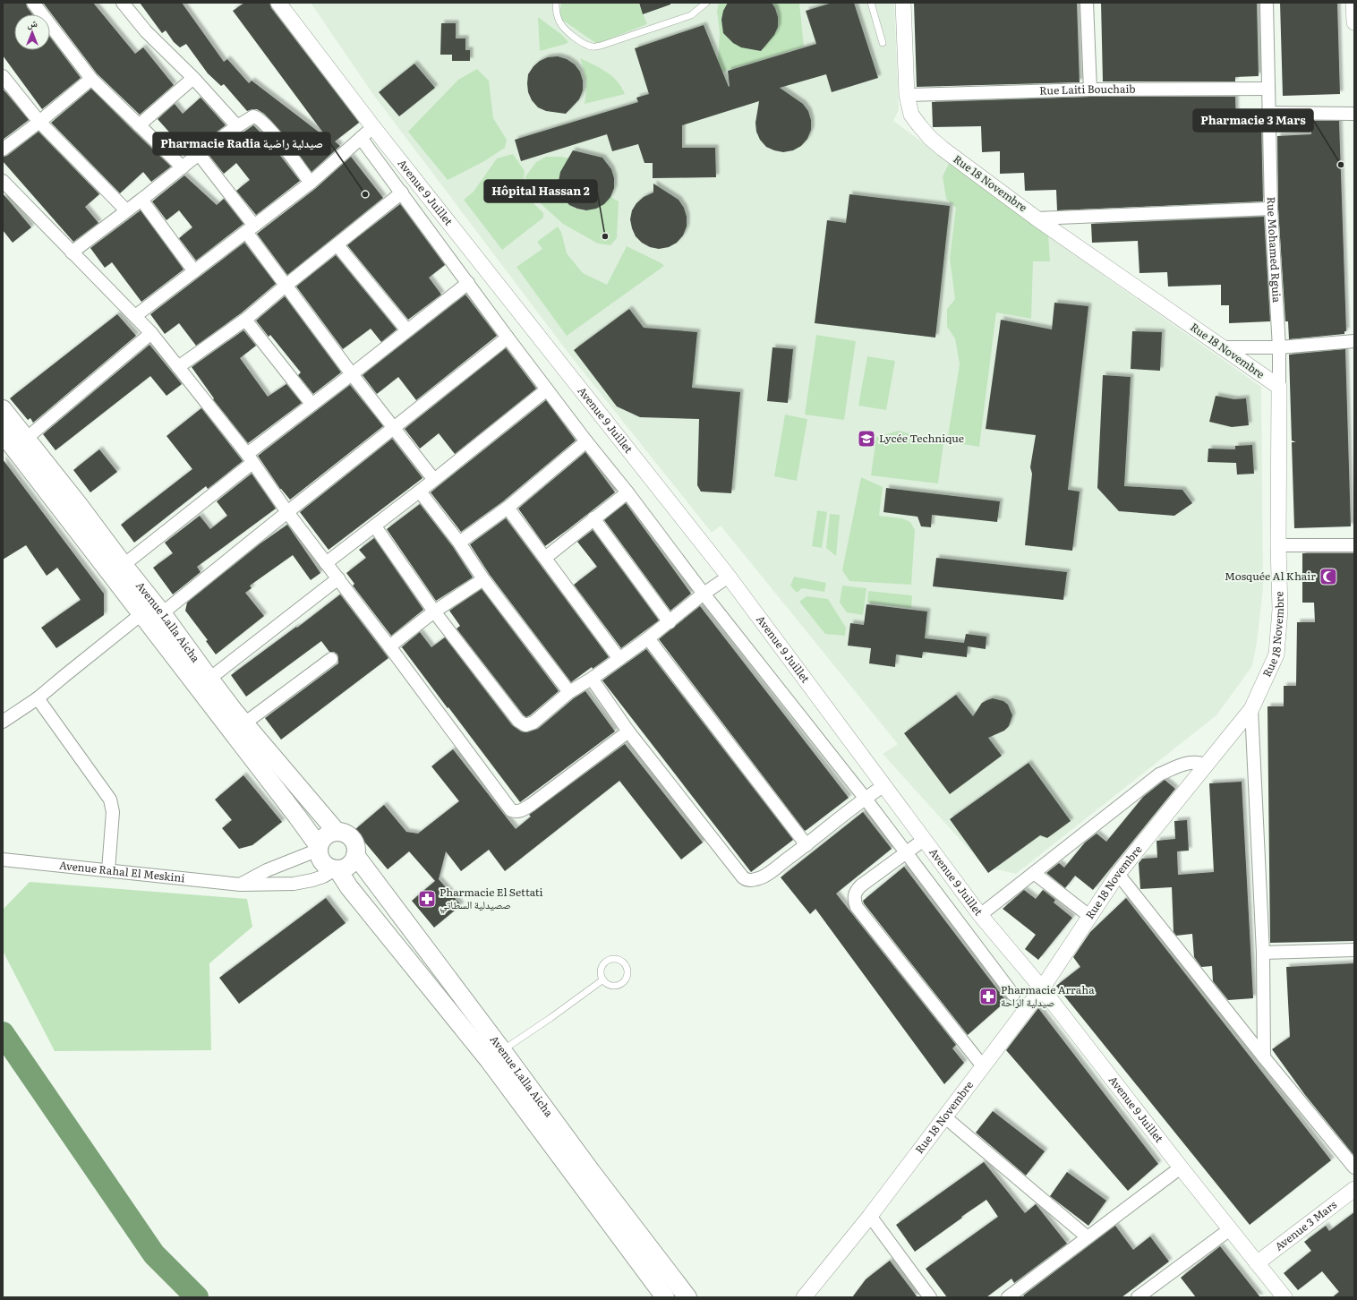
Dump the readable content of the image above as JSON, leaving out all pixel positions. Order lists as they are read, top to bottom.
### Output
{
  "streets": {
    "main road": ["Avenue Lalla Aicha"],
    "street": [
      "Rue Laiti Bouchaib",
      "Rue 18 Novembre",
      "Avenue 9 Juillet",
      "Rue Mohamed Rguia",
      "Avenue Rahal El Meskini",
      "Avenue 3 Mars"
    ]
  },
  "crossings": [
    ["Rue Laiti Bouchaib", "Rue 18 Novembre"],
    ["Rue Laiti Bouchaib", "Rue Mohamed Rguia"],
    ["Rue 18 Novembre", "Avenue 9 Juillet"],
    ["Rue 18 Novembre", "Rue Mohamed Rguia"],
    ["Avenue 9 Juillet", "Avenue 3 Mars"],
    ["Avenue Lalla Aicha", "Avenue Rahal El Meskini"]
  ],
  "places": {
    "other": ["Pharmacie 3 Mars", "Pharmacie Radia صيدلية راضية", "Hôpital Hassan 2"],
    "school or university": ["Lycée Technique"],
    "mosque": ["Mosquée Al Khair"],
    "pharmacy": ["Pharmacie El Settati صصيدلية السطاتي", "Pharmacie Arraha صيدلية الراحة"]
  },
  "north": "top"
}
